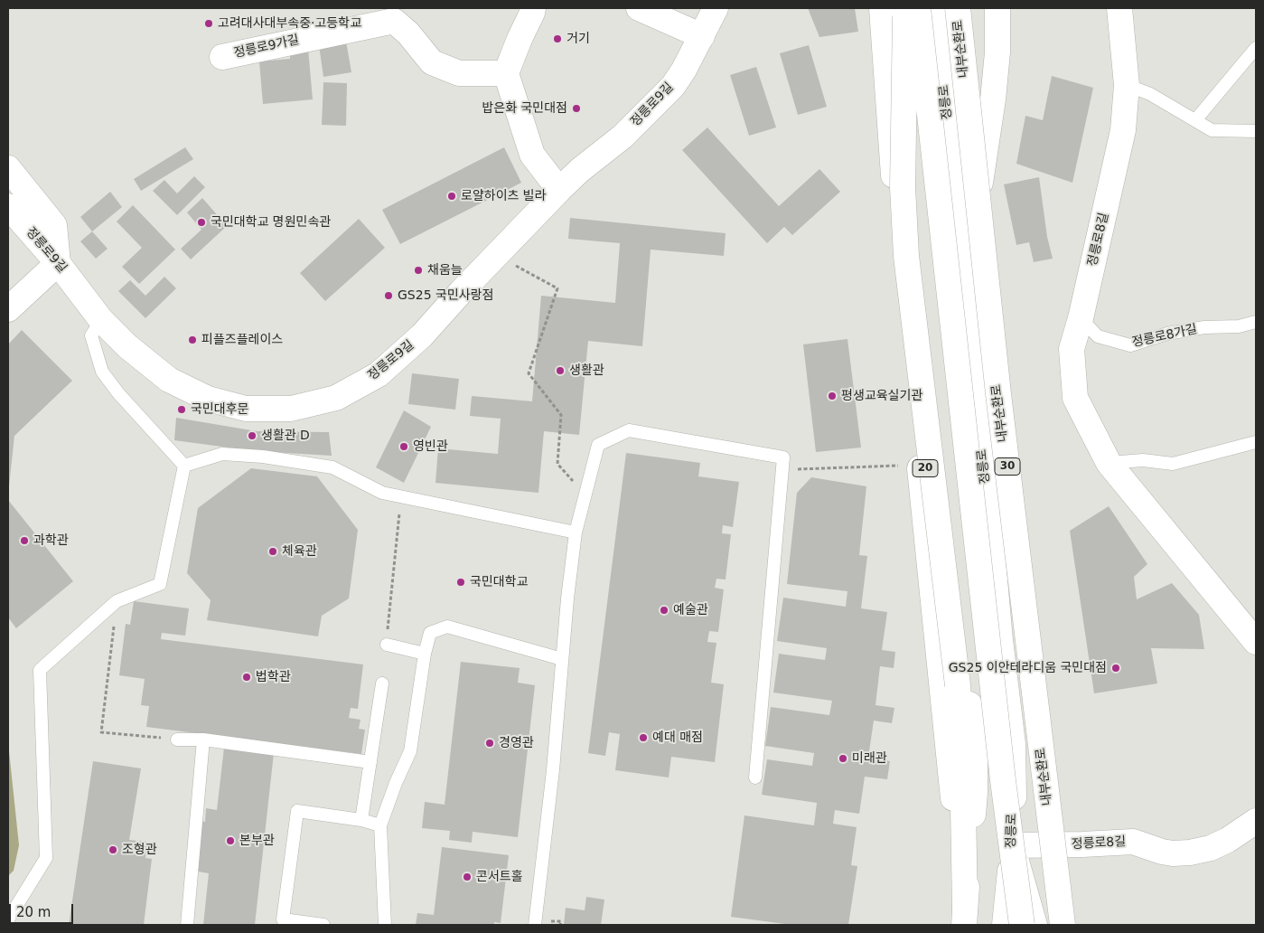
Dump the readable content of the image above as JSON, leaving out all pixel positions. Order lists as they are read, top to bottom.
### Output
{
  "streets": {
    "main road": [
      "정릉로9가길",
      "내부순환로",
      "정릉로",
      "정릉로9길",
      "정릉로8길",
      "30",
      "20"
    ],
    "lane": ["정릉로8가길"]
  },
  "crossings": [
    ["정릉로", "정릉로8길"],
    ["정릉로8길", "정릉로8가길"]
  ],
  "places": [
    "고려대사대부속중·고등학교",
    "거기",
    "밥은화 국민대점",
    "로얄하이츠 빌라",
    "국민대학교 명원민속관",
    "채움늘",
    "GS25 국민사랑점",
    "피플즈플레이스",
    "생활관",
    "평생교육실기관",
    "국민대후문",
    "생활관 D",
    "영빈관",
    "과학관",
    "체육관",
    "국민대학교",
    "예술관",
    "GS25 이안테라디움 국민대점",
    "법학관",
    "예대 매점",
    "경영관",
    "미래관",
    "본부관",
    "조형관",
    "콘서트홀"
  ],
  "scale_bar": "20 m"
}
